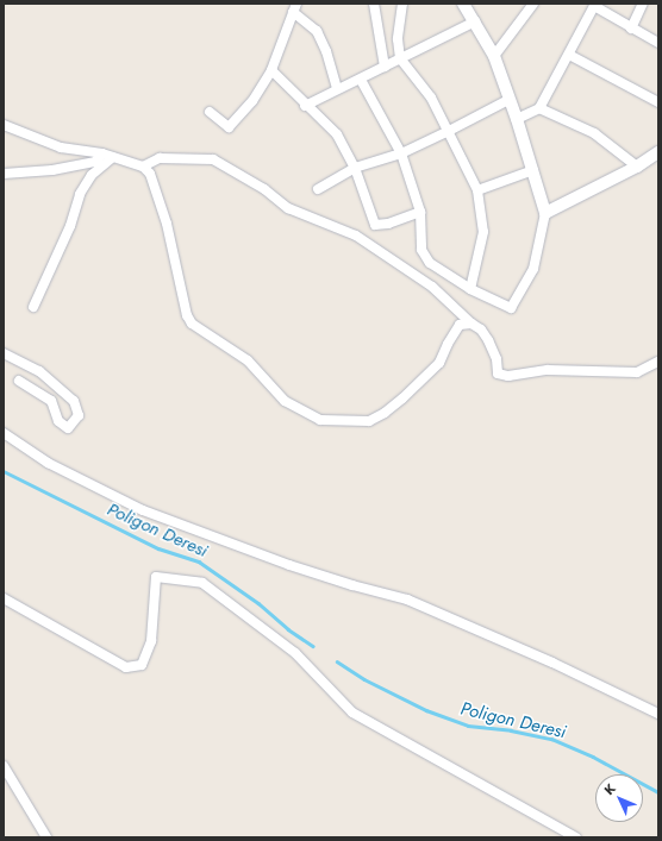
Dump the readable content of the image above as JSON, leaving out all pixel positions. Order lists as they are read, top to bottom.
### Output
{
  "water": ["Poligon Deresi"],
  "north": "top left"
}
